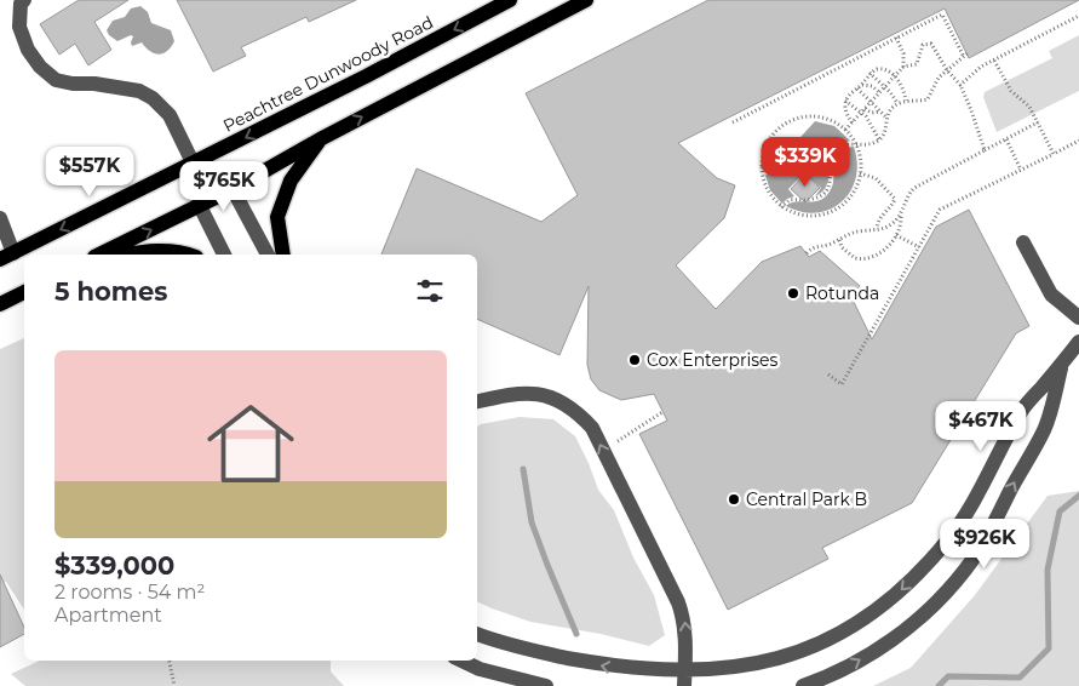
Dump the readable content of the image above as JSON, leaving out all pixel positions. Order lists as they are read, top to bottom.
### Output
{
  "streets": {
    "main road": ["Peachtree Dunwoody Road"]
  },
  "places": ["Rotunda", "Cox Enterprises", "Central Park B"],
  "page": {
    "price": [
      "$339K",
      "$557K",
      "$765K",
      "$467K",
      "$926K"
    ],
    "heading": "5 homes",
    "list": [
      {
        "name": "$339,000",
        "note": "2 rooms · 54 m² · Apartment"
      }
    ]
  }
}
